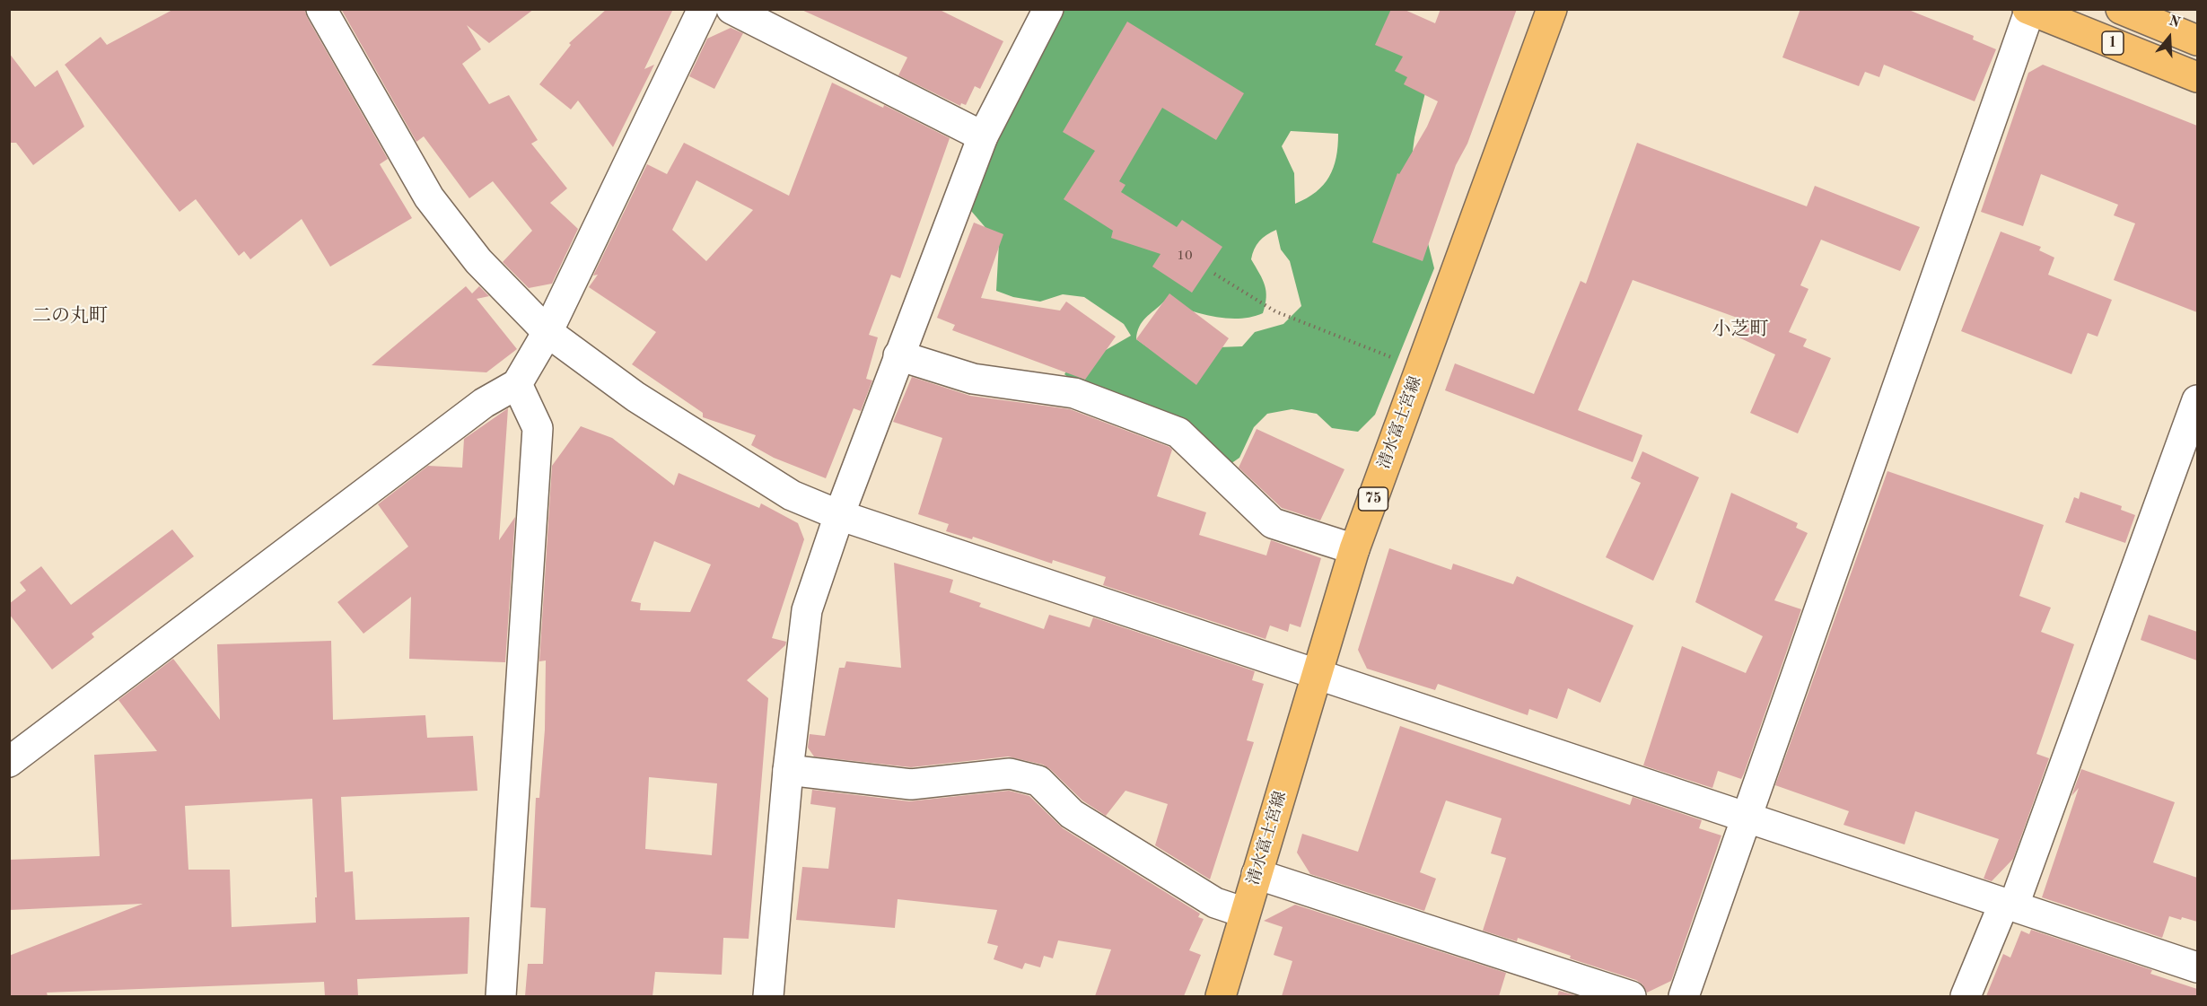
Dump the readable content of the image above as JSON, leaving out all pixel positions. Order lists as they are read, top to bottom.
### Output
{
  "streets": {
    "main road": ["1", "清水富士宮線", "75"]
  },
  "districts": ["二の丸町", "小芝町"],
  "house_numbers": ["10"],
  "north": "top"
}
